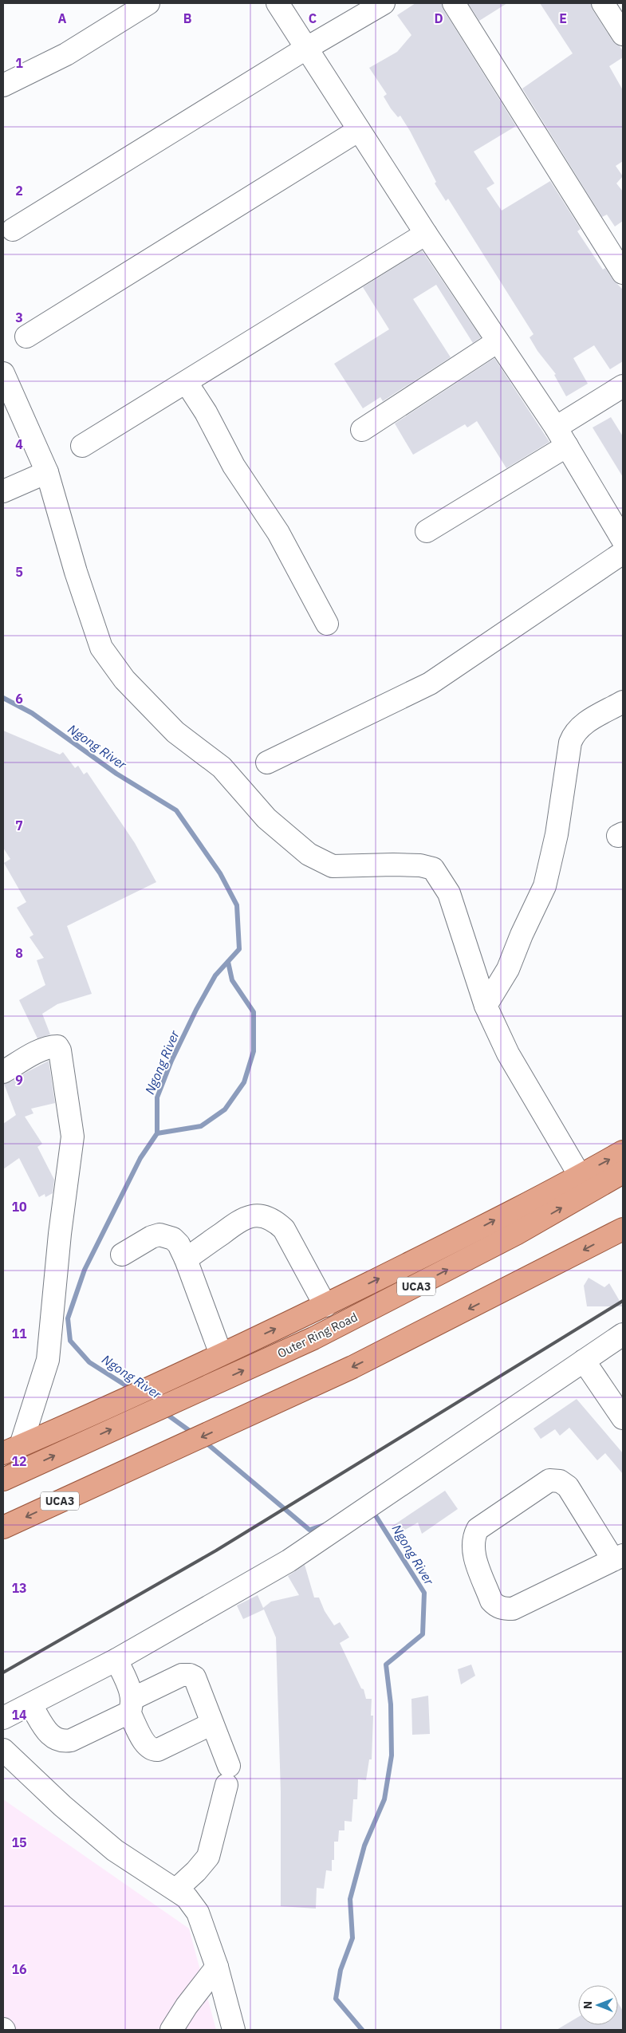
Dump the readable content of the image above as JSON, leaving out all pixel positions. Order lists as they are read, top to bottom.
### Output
{
  "streets": {
    "main road": ["UCA3", "Outer Ring Road"]
  },
  "water": ["Ngong River"],
  "north": "left",
  "grid": {
    "columns": [
      "A",
      "B",
      "C",
      "D",
      "E"
    ],
    "rows": [
      "1",
      "2",
      "3",
      "4",
      "5",
      "6",
      "7",
      "8",
      "9",
      "10",
      "11",
      "12",
      "13",
      "14",
      "15",
      "16"
    ]
  }
}
